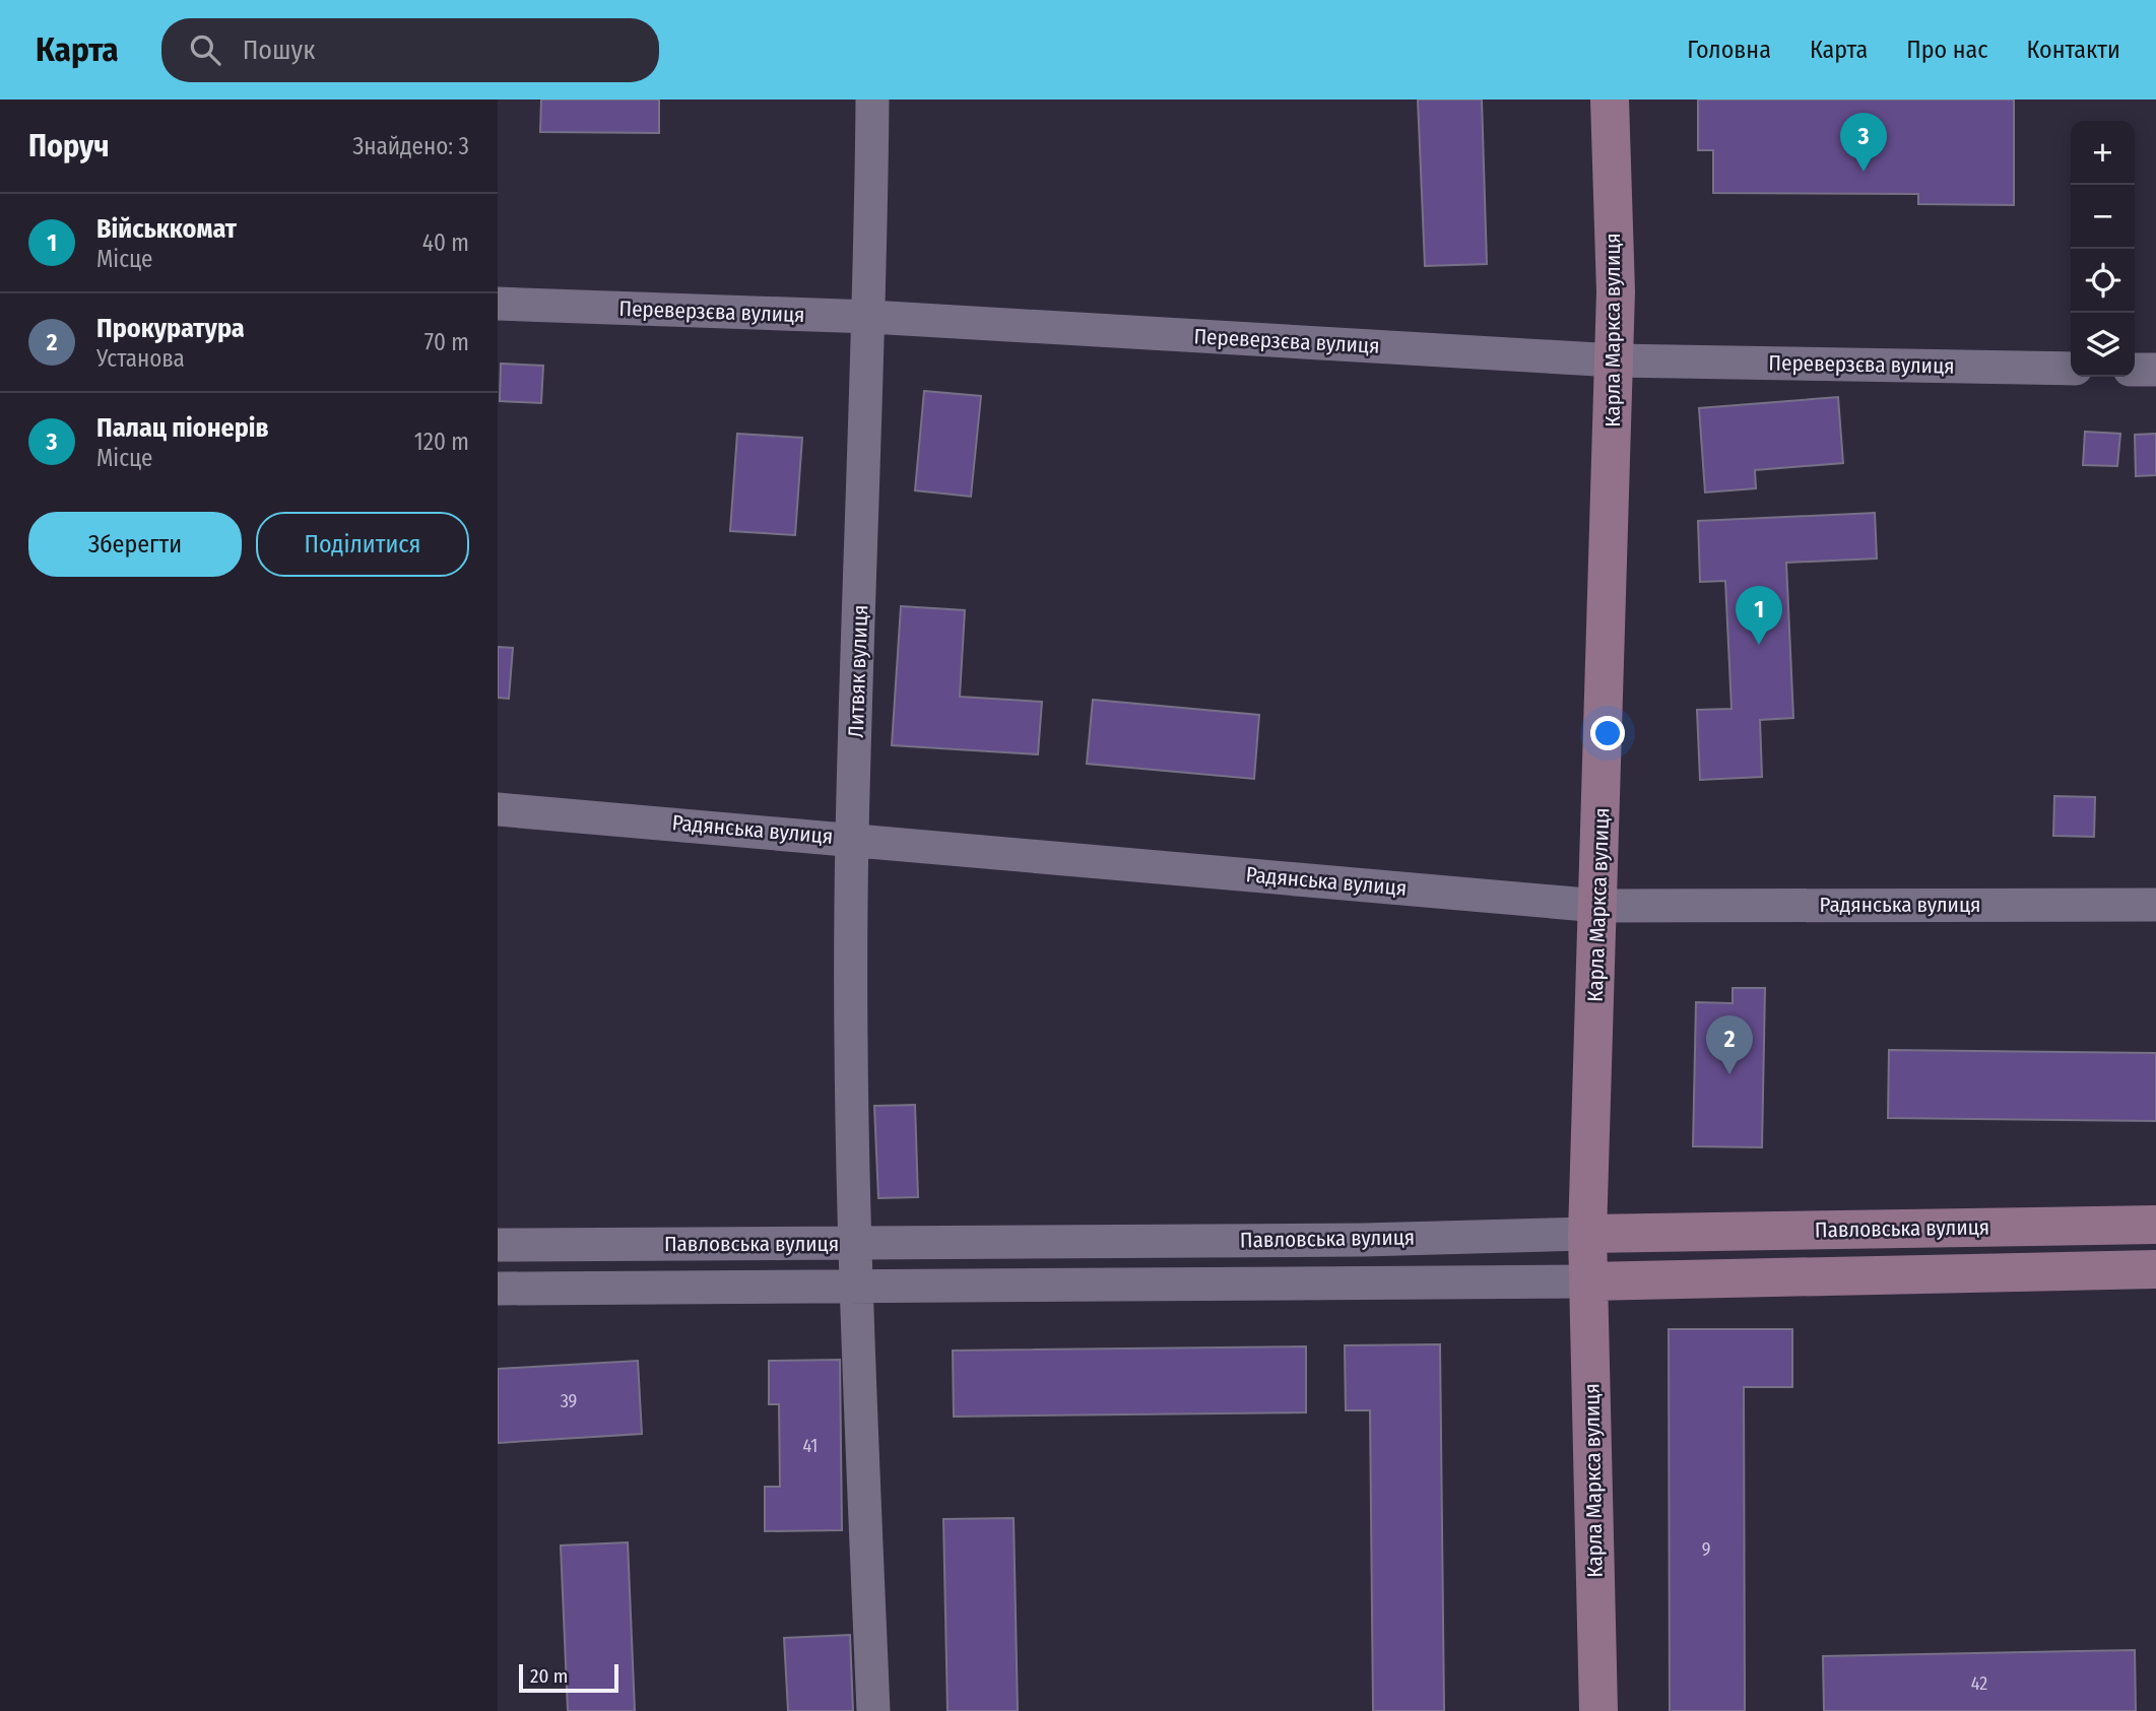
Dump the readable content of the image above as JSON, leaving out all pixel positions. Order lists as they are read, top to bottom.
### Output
{
  "streets": {
    "street": [
      "Переверзєва вулиця",
      "Карла Маркса вулиця",
      "Литвяк вулиця",
      "Радянська вулиця",
      "Павловська вулиця"
    ]
  },
  "crossings": [
    ["Переверзєва вулиця", "Карла Маркса вулиця"],
    ["Переверзєва вулиця", "Литвяк вулиця"],
    ["Карла Маркса вулиця", "Радянська вулиця"],
    ["Карла Маркса вулиця", "Павловська вулиця"],
    ["Литвяк вулиця", "Радянська вулиця"],
    ["Литвяк вулиця", "Павловська вулиця"]
  ],
  "house_numbers": [
    "39",
    "41",
    "9",
    "42"
  ],
  "scale_bar": "20 m",
  "page": {
    "header": "Карта",
    "search": "Пошук",
    "nav": [
      "Головна",
      "Карта",
      "Про нас",
      "Контакти"
    ],
    "heading": ["Поруч", "Знайдено: 3"],
    "pins": ["3", "1", "2"],
    "map_buttons": ["+", "−"],
    "list": [
      {
        "mark": "1",
        "name": "Військкомат",
        "note": "Місце",
        "value": "40 m"
      },
      {
        "mark": "2",
        "name": "Прокуратура",
        "note": "Установа",
        "value": "70 m"
      },
      {
        "mark": "3",
        "name": "Палац піонерів",
        "note": "Місце",
        "value": "120 m"
      }
    ],
    "buttons": ["Зберегти", "Поділитися"],
    "scale": "20 m"
  }
}
